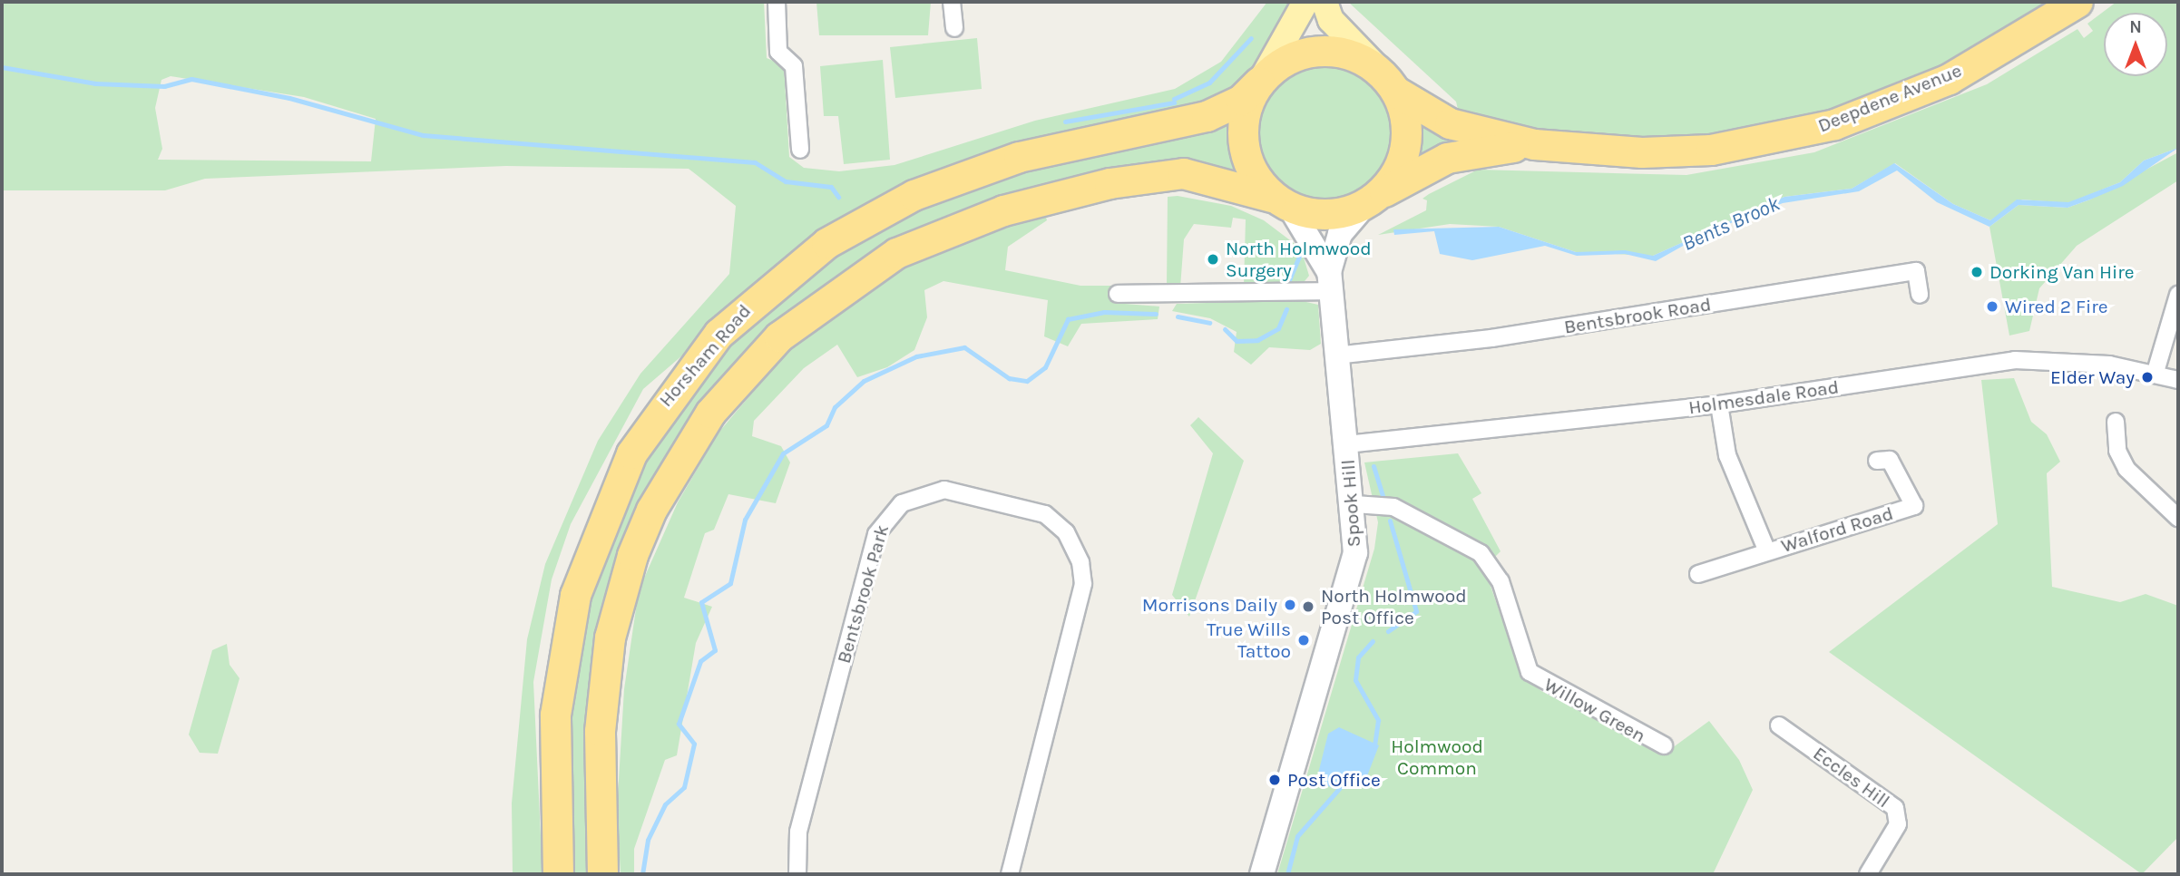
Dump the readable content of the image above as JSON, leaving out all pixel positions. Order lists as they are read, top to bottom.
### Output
{
  "streets": {
    "highway": ["Deepdene Avenue", "Horsham Road"],
    "street": [
      "Bentsbrook Road",
      "Holmesdale Road",
      "Spook Hill",
      "Walford Road",
      "Bentsbrook Park",
      "Willow Green",
      "Eccles Hill"
    ]
  },
  "crossings": [
    ["Deepdene Avenue", "Horsham Road"],
    ["Deepdene Avenue", "Spook Hill"],
    ["Bentsbrook Road", "Spook Hill"],
    ["Horsham Road", "Spook Hill"],
    ["Holmesdale Road", "Spook Hill"],
    ["Spook Hill", "Willow Green"]
  ],
  "water": ["Bents Brook"],
  "parks": ["Holmwood Common"],
  "places": [
    "North Holmwood Surgery",
    "Dorking Van Hire",
    "Wired 2 Fire",
    "Elder Way",
    "Morrisons Daily",
    "North Holmwood Post Office",
    "True Wills Tattoo",
    "Post Office"
  ],
  "north": "top"
}
